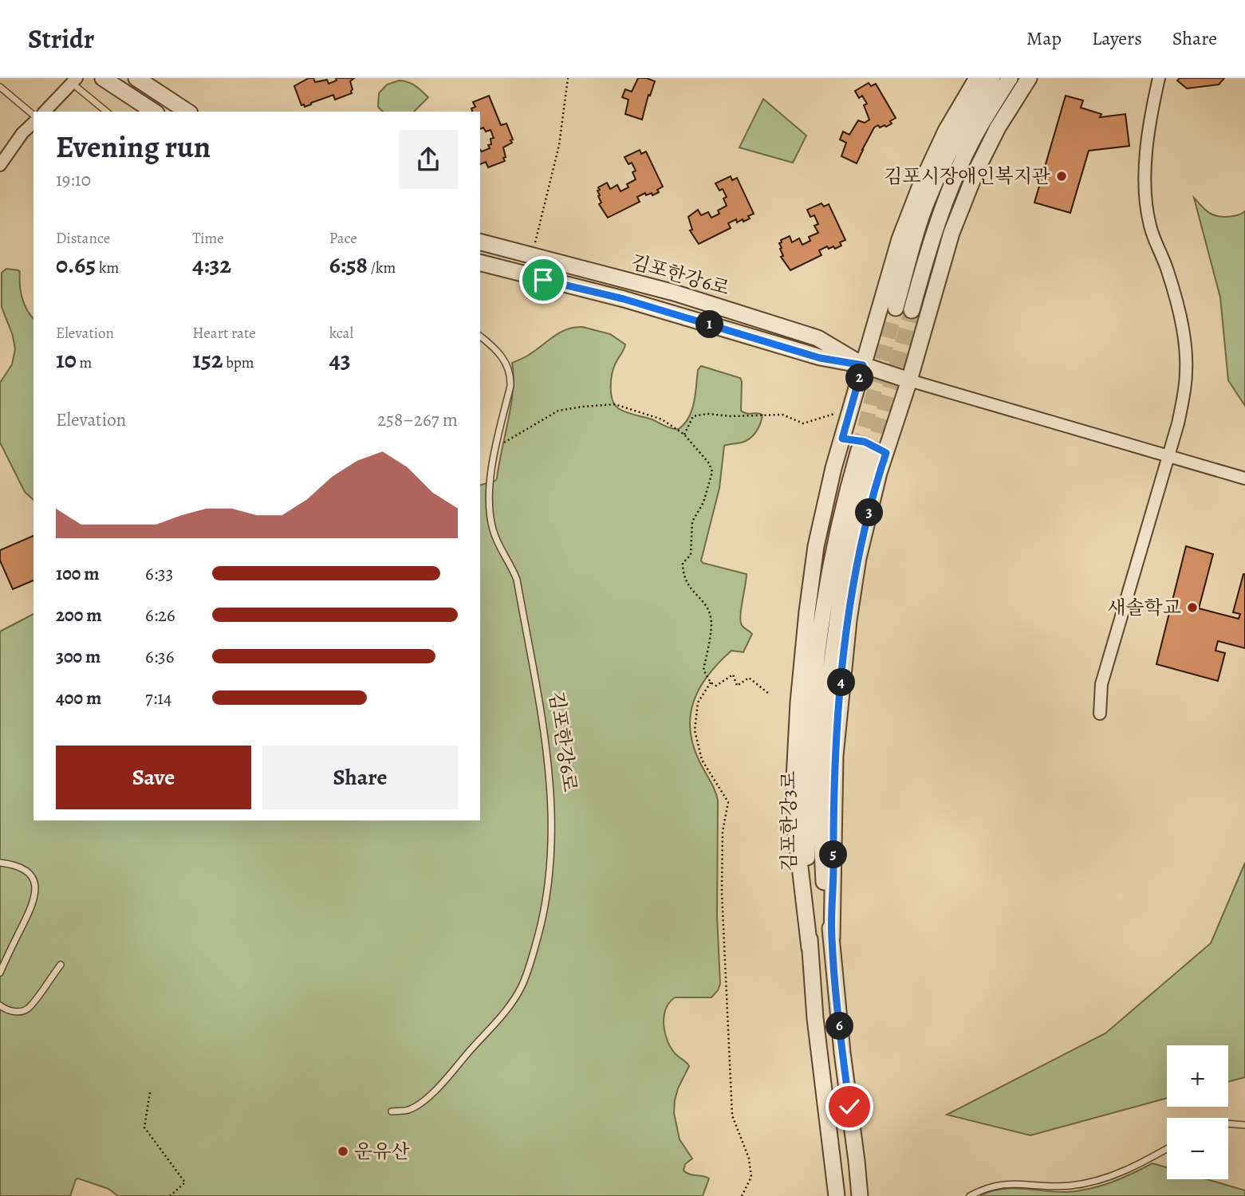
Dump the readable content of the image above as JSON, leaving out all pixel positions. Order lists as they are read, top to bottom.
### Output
{
  "streets": {
    "street": ["김포한강6로", "김포한강3로"]
  },
  "places": ["김포시장애인복지관", "새솔학교", "운유산"],
  "page": {
    "header": "Stridr",
    "nav": ["Map", "Layers", "Share"],
    "heading": ["Evening run", "19:10"],
    "stats": [
      ["Distance", "0.65 km"],
      ["Time", "4:32"],
      ["Pace", "6:58 /km"],
      ["Elevation", "10 m"],
      ["Heart rate", "152 bpm"],
      ["kcal", "43"]
    ],
    "pins": [
      "1",
      "2",
      "3",
      "4",
      "5",
      "6"
    ],
    "chart": ["Elevation", "258–267 m"],
    "list": [
      {
        "name": "100 m",
        "note": "6:33"
      },
      {
        "name": "200 m",
        "note": "6:26"
      },
      {
        "name": "300 m",
        "note": "6:36"
      },
      {
        "name": "400 m",
        "note": "7:14"
      }
    ],
    "buttons": ["Save", "Share"],
    "map_buttons": ["+", "−"]
  }
}
